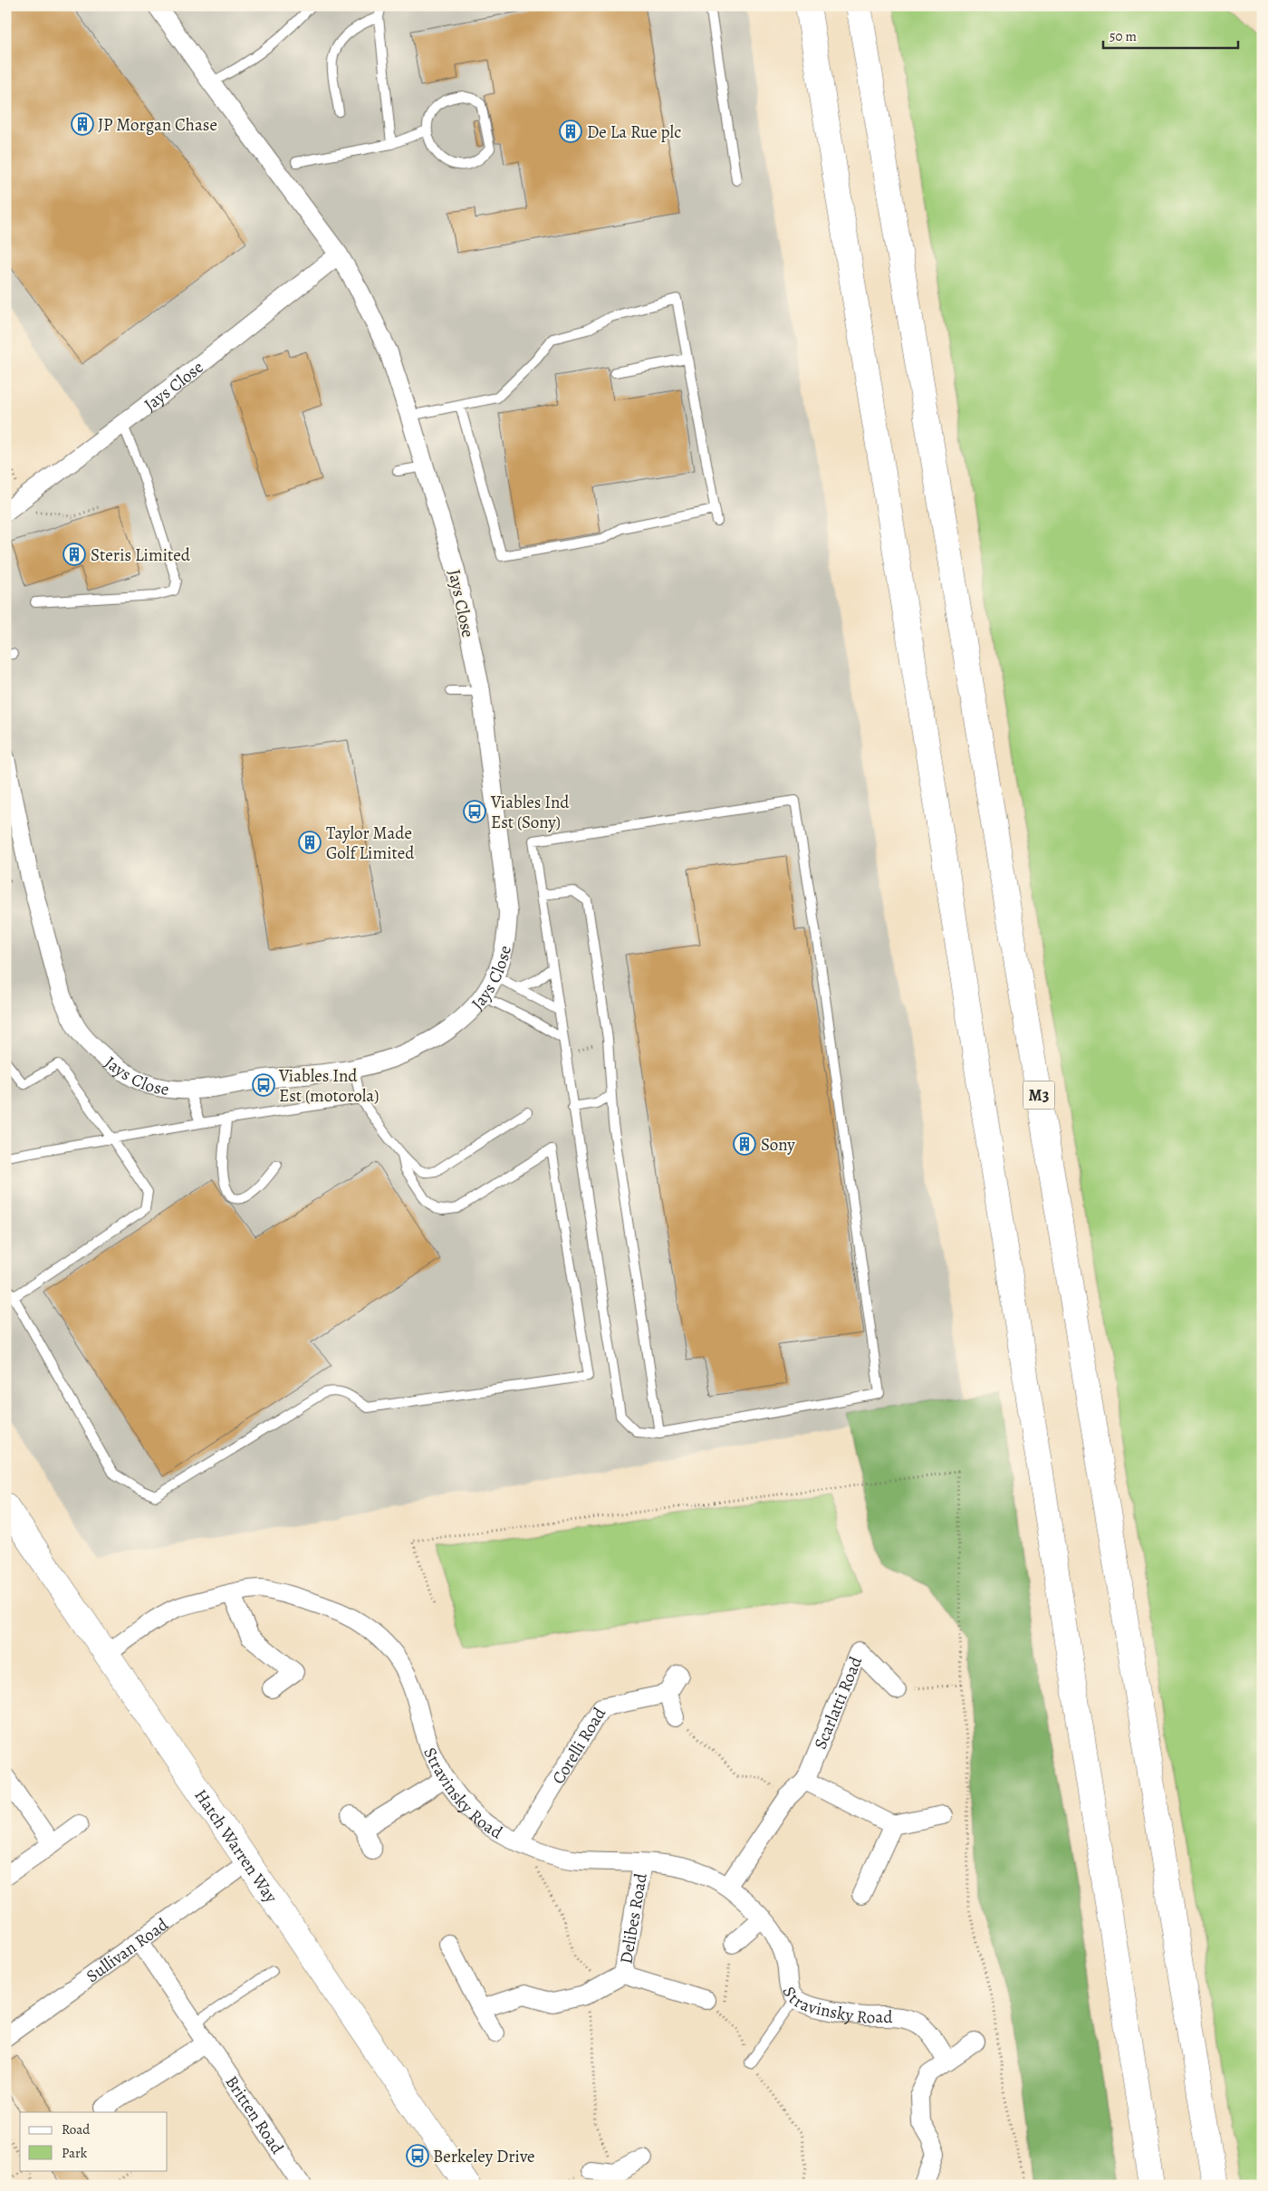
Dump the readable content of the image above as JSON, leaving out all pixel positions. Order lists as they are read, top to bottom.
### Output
{
  "streets": {
    "main road": ["M3", "Hatch Warren Way"],
    "street": [
      "Jays Close",
      "Scarlatti Road",
      "Corelli Road",
      "Stravinsky Road",
      "Delibes Road",
      "Sullivan Road",
      "Britten Road"
    ]
  },
  "crossings": [
    ["Scarlatti Road", "Stravinsky Road"],
    ["Corelli Road", "Stravinsky Road"],
    ["Stravinsky Road", "Hatch Warren Way"],
    ["Stravinsky Road", "Delibes Road"],
    ["Hatch Warren Way", "Sullivan Road"],
    ["Sullivan Road", "Britten Road"]
  ],
  "places": {
    "building": [
      "JP Morgan Chase",
      "De La Rue plc",
      "Steris Limited",
      "Taylor Made Golf Limited",
      "Sony"
    ],
    "bus stop": ["Viables Ind Est (Sony)", "Viables Ind Est (motorola)", "Berkeley Drive"]
  },
  "legend": ["Road", "Park"],
  "scale_bar": "50 m"
}
